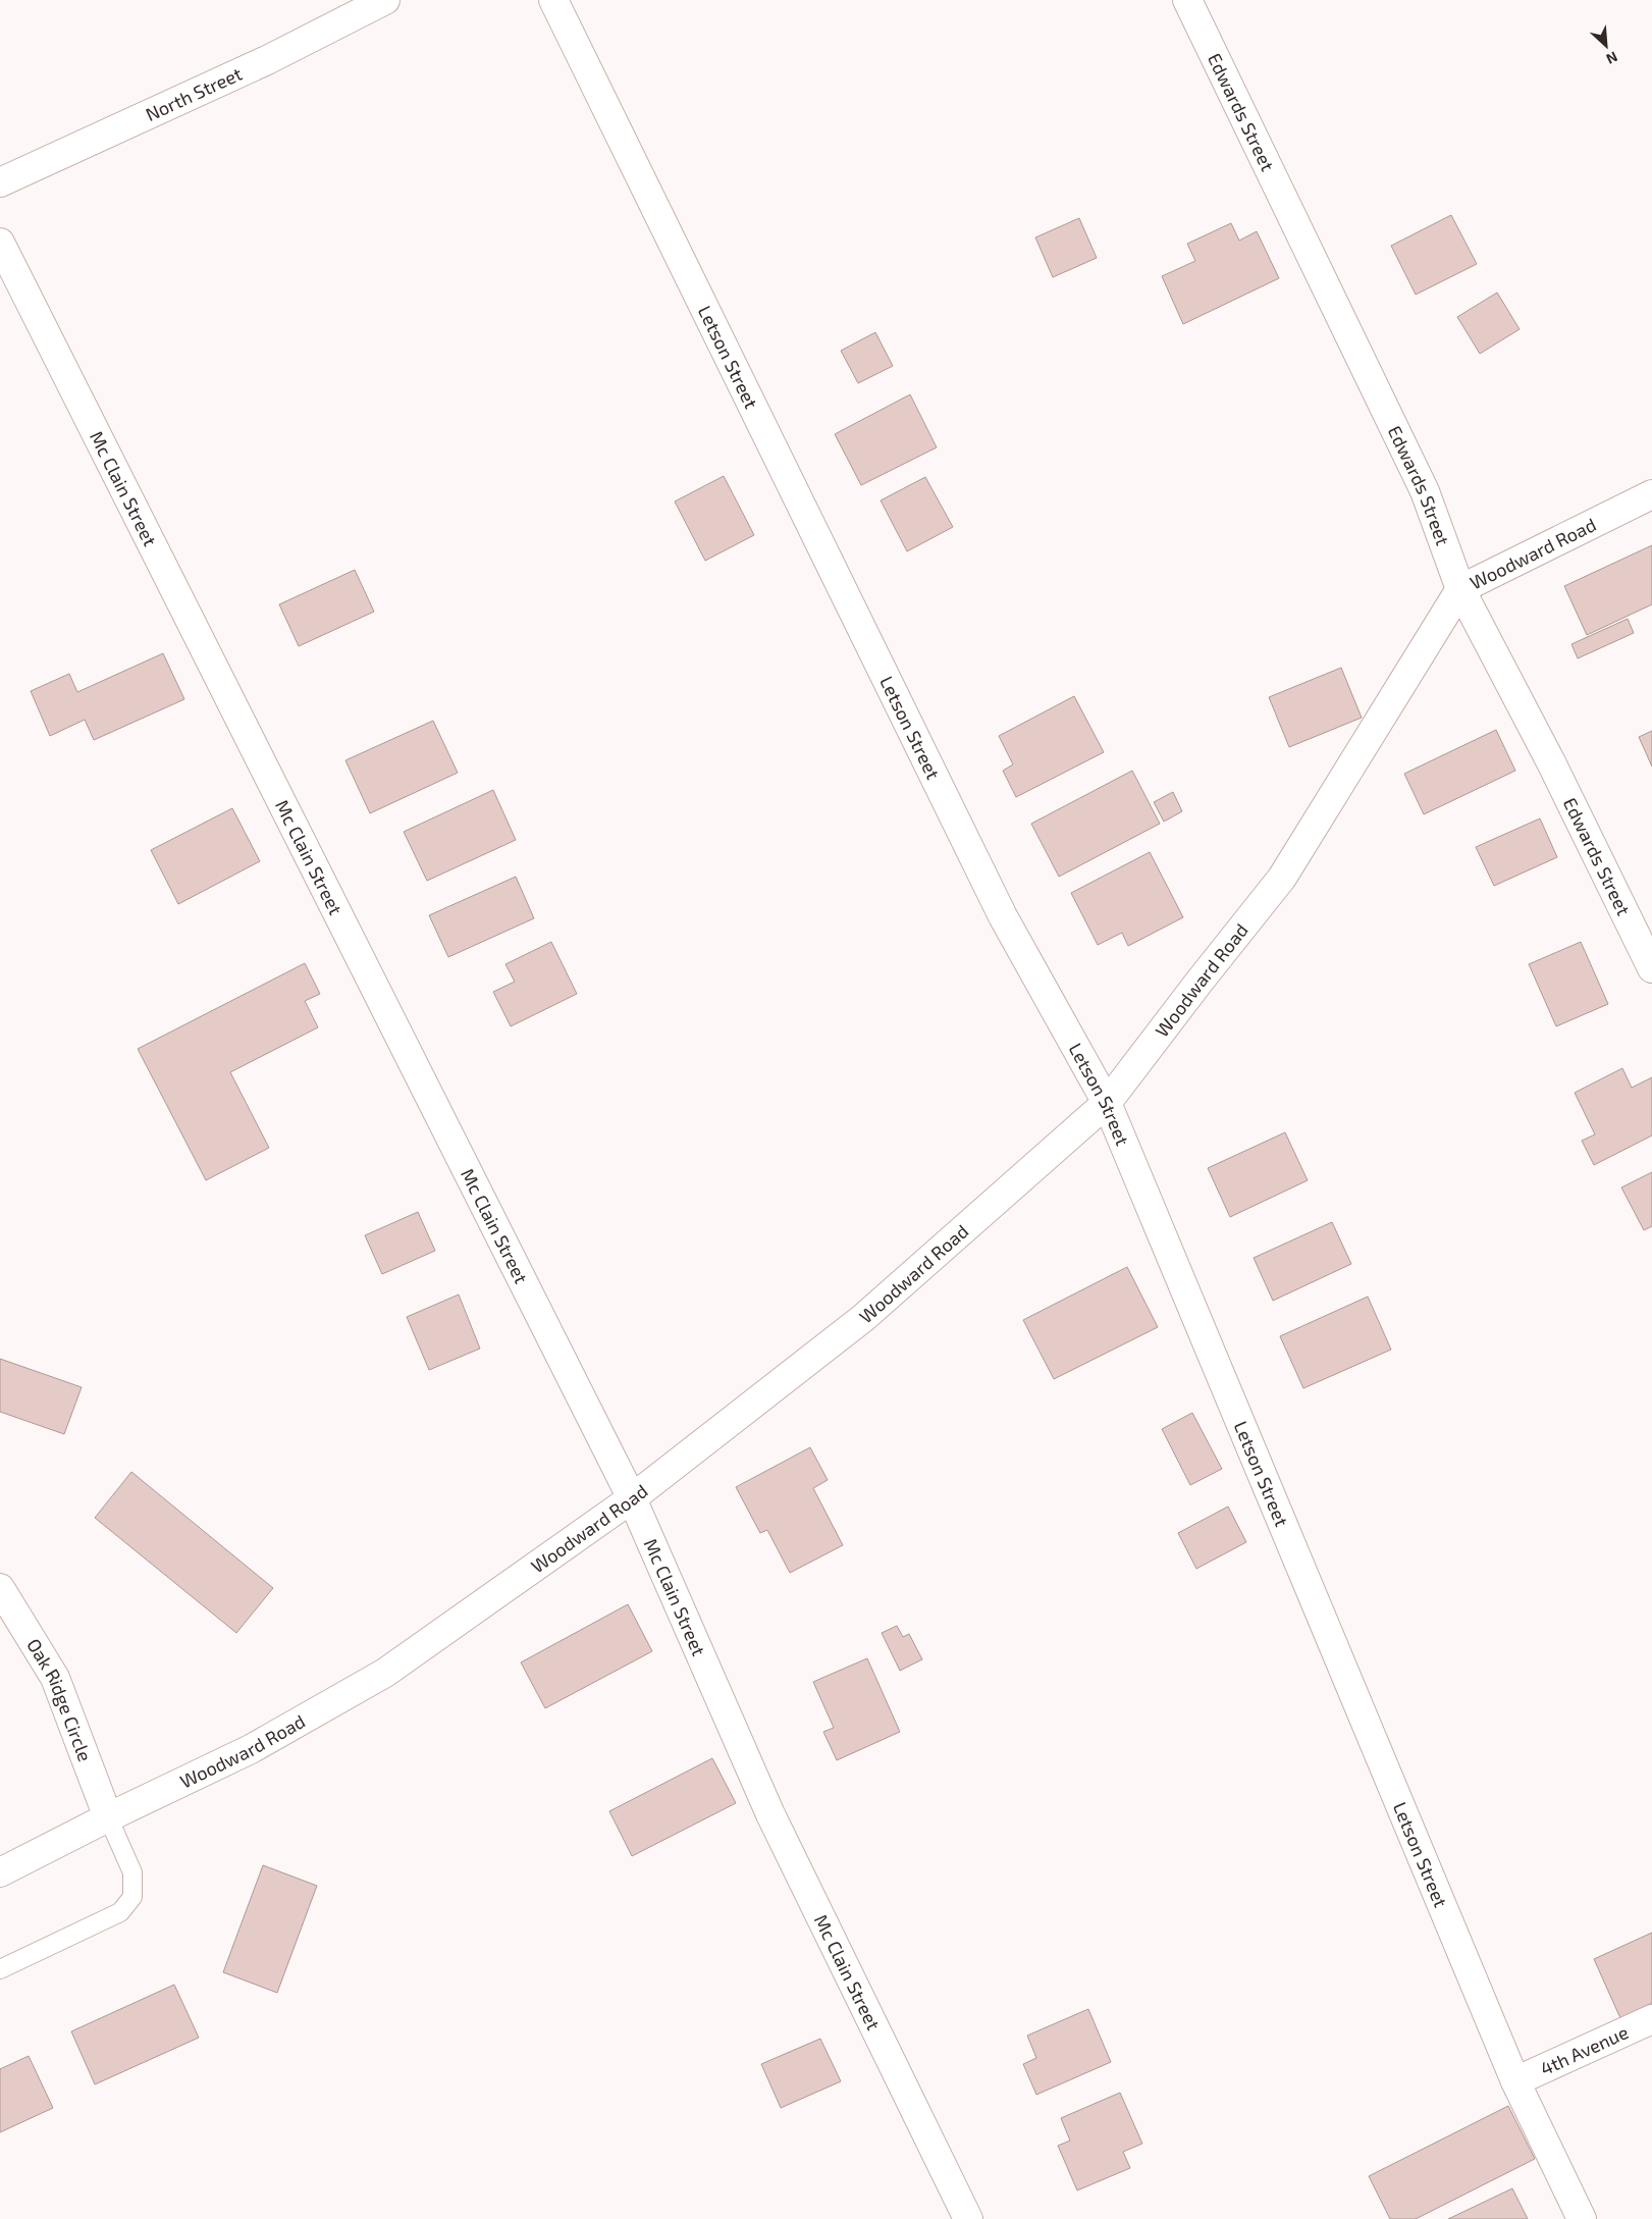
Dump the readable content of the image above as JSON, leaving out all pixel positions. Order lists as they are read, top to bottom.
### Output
{
  "streets": {
    "street": [
      "North Street",
      "Edwards Street",
      "Letson Street",
      "Mc Clain Street",
      "Woodward Road",
      "Oak Ridge Circle",
      "4th Avenue"
    ]
  },
  "crossings": [
    ["Edwards Street", "Woodward Road"],
    ["Letson Street", "Woodward Road"],
    ["Letson Street", "4th Avenue"],
    ["Mc Clain Street", "Woodward Road"],
    ["Woodward Road", "Oak Ridge Circle"]
  ],
  "north": "bottom right"
}
